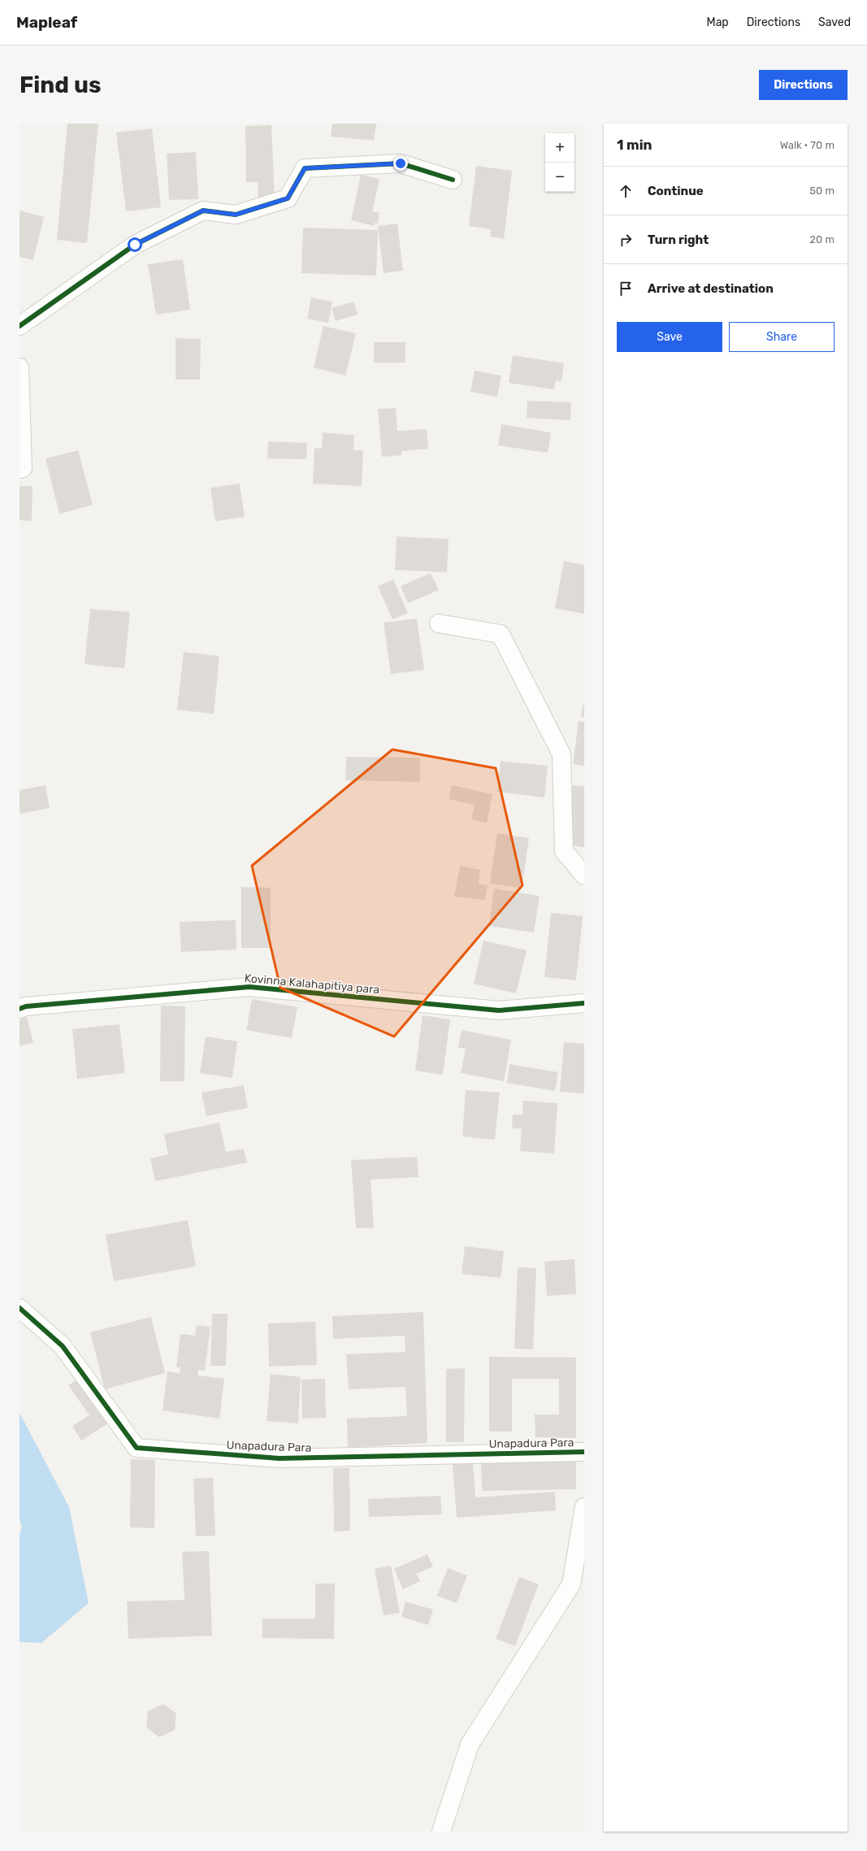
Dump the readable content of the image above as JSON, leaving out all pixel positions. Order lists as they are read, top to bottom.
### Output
{
  "streets": {
    "street": ["Kovinna Kalahapitiya para", "Unapadura Para"]
  },
  "page": {
    "header": "Mapleaf",
    "nav": ["Map", "Directions", "Saved"],
    "buttons": [
      "Directions",
      ["Save", "Share"]
    ],
    "title": "Find us",
    "heading": ["1 min", "Walk · 70 m"],
    "map_buttons": ["+", "−"],
    "list": [
      ["Continue", "50 m"],
      ["Turn right", "20 m"],
      "Arrive at destination"
    ]
  }
}
